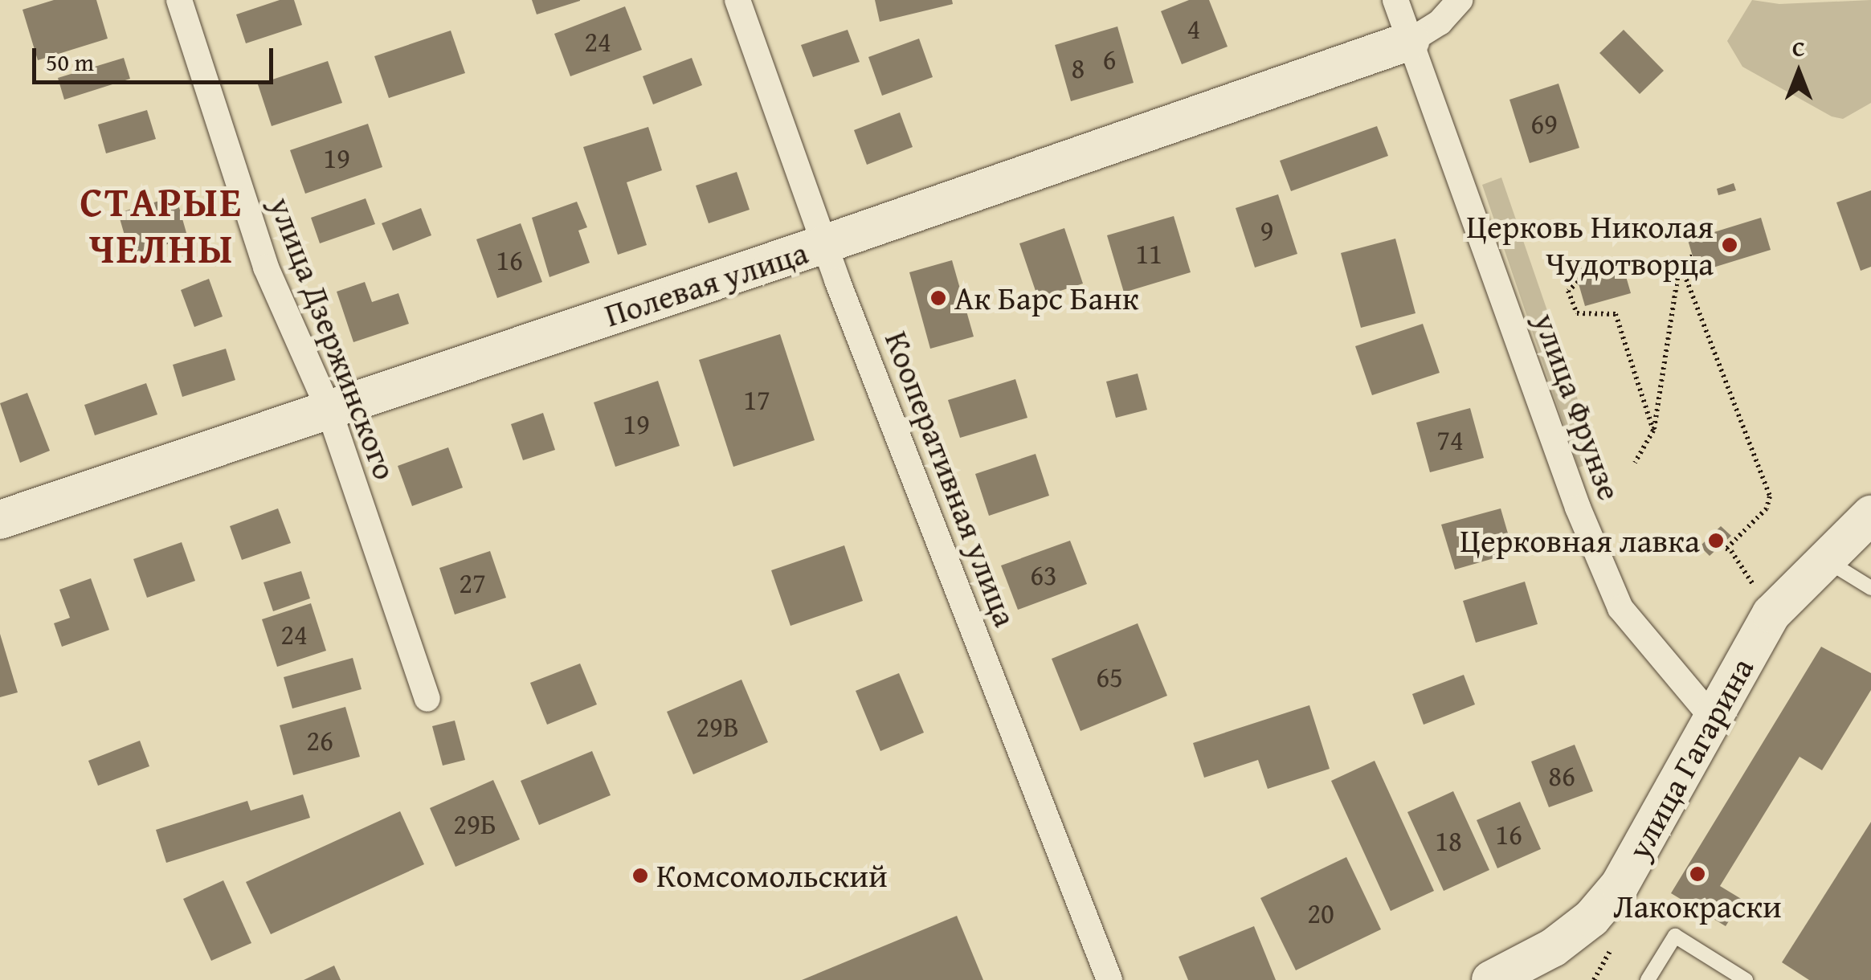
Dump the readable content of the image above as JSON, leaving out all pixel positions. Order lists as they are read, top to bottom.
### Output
{
  "streets": {
    "street": [
      "Полевая улица",
      "улица Дзержинского",
      "улица Фрунзе",
      "Кооперативная улица",
      "улица Гагарина"
    ]
  },
  "crossings": [
    ["Полевая улица", "улица Дзержинского"],
    ["Полевая улица", "улица Фрунзе"],
    ["Полевая улица", "Кооперативная улица"],
    ["улица Фрунзе", "улица Гагарина"]
  ],
  "districts": ["СТАРЫЕ ЧЕЛНЫ"],
  "places": [
    "Церковь Николая Чудотворца",
    "Ак Барс Банк",
    "Церковная лавка",
    "Лакокраски",
    "Комсомольский"
  ],
  "house_numbers": [
    "4",
    "24",
    "6",
    "8",
    "69",
    "19",
    "9",
    "11",
    "16",
    "17",
    "19",
    "74",
    "63",
    "27",
    "24",
    "65",
    "29В",
    "26",
    "86",
    "29Б",
    "16",
    "18",
    "20"
  ],
  "scale_bar": "50 m",
  "north": "top"
}
